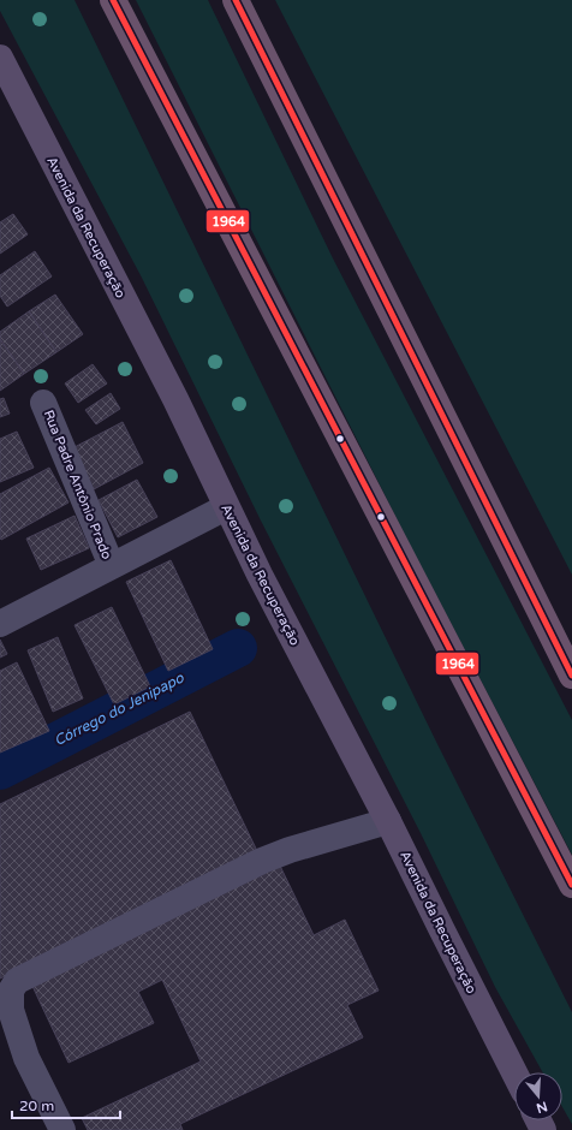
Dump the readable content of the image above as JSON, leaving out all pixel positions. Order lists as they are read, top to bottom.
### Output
{
  "streets": {
    "main road": ["Avenida da Recuperação"],
    "street": ["Rua Padre Antônio Prado"]
  },
  "crossings": [
    ["Avenida da Recuperação", "Rua Padre Antônio Prado"]
  ],
  "water": ["Córrego do Jenipapo"],
  "lines": ["transit line 1964"],
  "scale_bar": "20 m",
  "north": "bottom"
}
